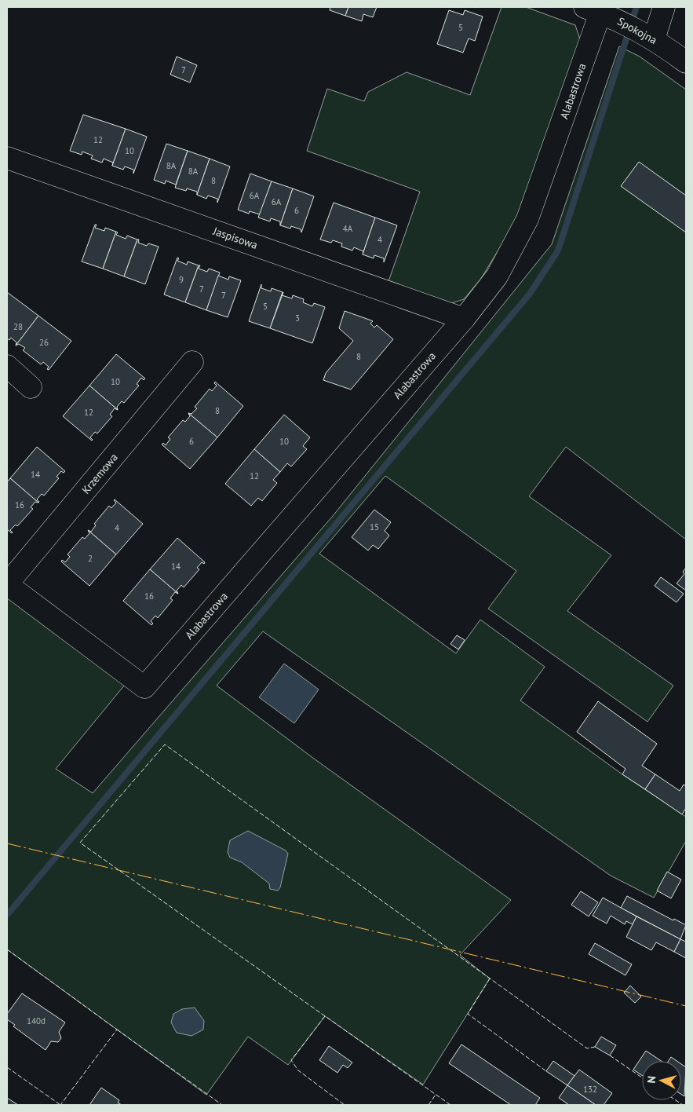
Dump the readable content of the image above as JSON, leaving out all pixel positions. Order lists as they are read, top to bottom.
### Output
{
  "streets": {
    "street": [
      "Spokojna",
      "Alabastrowa",
      "Jaspisowa",
      "Krzemowa"
    ]
  },
  "crossings": [
    ["Spokojna", "Alabastrowa"],
    ["Alabastrowa", "Jaspisowa"],
    ["Alabastrowa", "Krzemowa"]
  ],
  "house_numbers": [
    "5",
    "7",
    "12",
    "10",
    "8A",
    "8A",
    "8",
    "6A",
    "6A",
    "6",
    "4A",
    "4",
    "9",
    "7",
    "7",
    "5",
    "3",
    "28",
    "26",
    "8",
    "10",
    "8",
    "12",
    "6",
    "10",
    "14",
    "12",
    "16",
    "15",
    "4",
    "2",
    "14",
    "16",
    "140d",
    "132"
  ],
  "north": "left"
}
